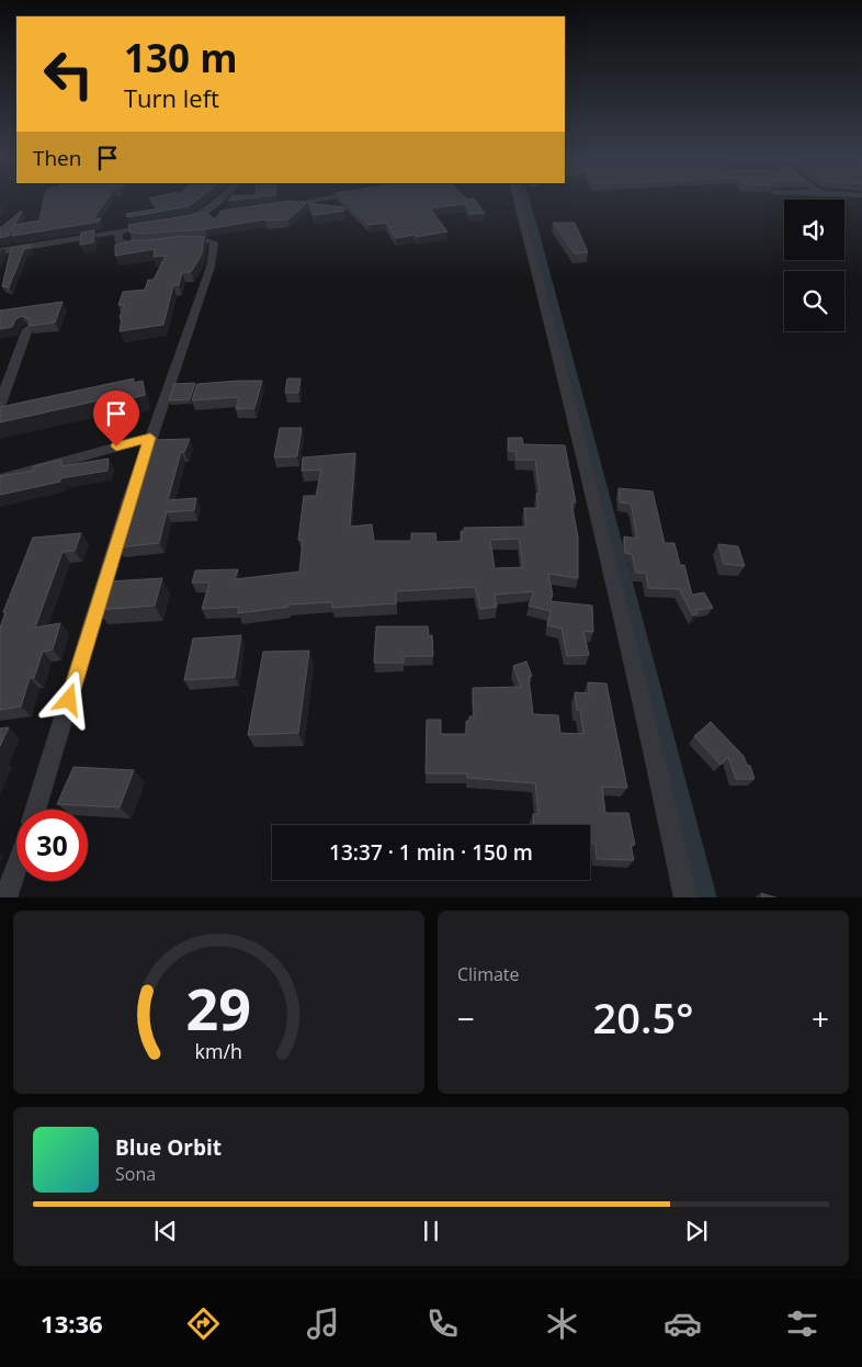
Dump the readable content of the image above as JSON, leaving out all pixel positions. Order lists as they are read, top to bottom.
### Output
{
  "page": {
    "turn": ["130 m", "Turn left"],
    "then": "Then",
    "limit": "30",
    "trip": "13:37 · 1 min · 150 m",
    "tile": "Climate",
    "heat": ["−", "20.5°", "+"],
    "song": ["Blue Orbit", "Sona"],
    "tabs": "13:36",
    "gauge": ["29", "km/h"]
  }
}
